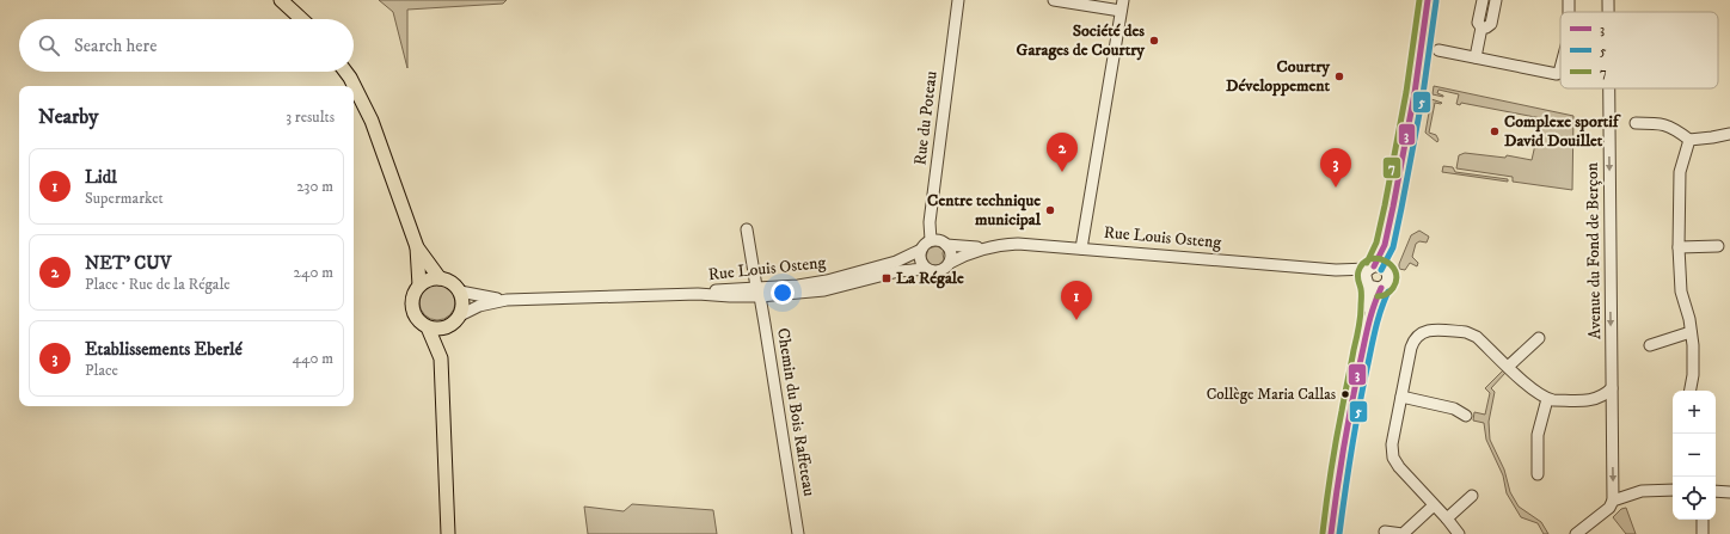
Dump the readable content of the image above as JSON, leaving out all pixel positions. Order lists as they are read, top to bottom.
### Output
{
  "streets": {
    "street": [
      "Rue du Poteau",
      "Rue Louis Osteng",
      "Avenue du Fond de Berçon",
      "Chemin du Bois Raffeteau"
    ]
  },
  "crossings": [
    ["Rue du Poteau", "Rue Louis Osteng"],
    ["Rue Louis Osteng", "Chemin du Bois Raffeteau"]
  ],
  "places": {
    "other": [
      "Société des Garages de Courtry",
      "Courtry Développement",
      "Complexe sportif David Douillet",
      "Centre technique municipal",
      "Collège Maria Callas"
    ],
    "transit": ["La Régale"]
  },
  "lines": ["transit line 3", "transit line 7", "transit line 5"],
  "legend": ["3", "5", "7"],
  "page": {
    "search": "Search here",
    "heading": ["Nearby", "3 results"],
    "pins": ["2", "3", "1"],
    "list": [
      {
        "mark": "1",
        "name": "Lidl",
        "note": "Supermarket",
        "value": "230 m"
      },
      {
        "mark": "2",
        "name": "NET' CUV",
        "note": "Place · Rue de la Régale",
        "value": "240 m"
      },
      {
        "mark": "3",
        "name": "Etablissements Eberlé",
        "note": "Place",
        "value": "440 m"
      }
    ],
    "map_buttons": ["+", "−"]
  }
}
